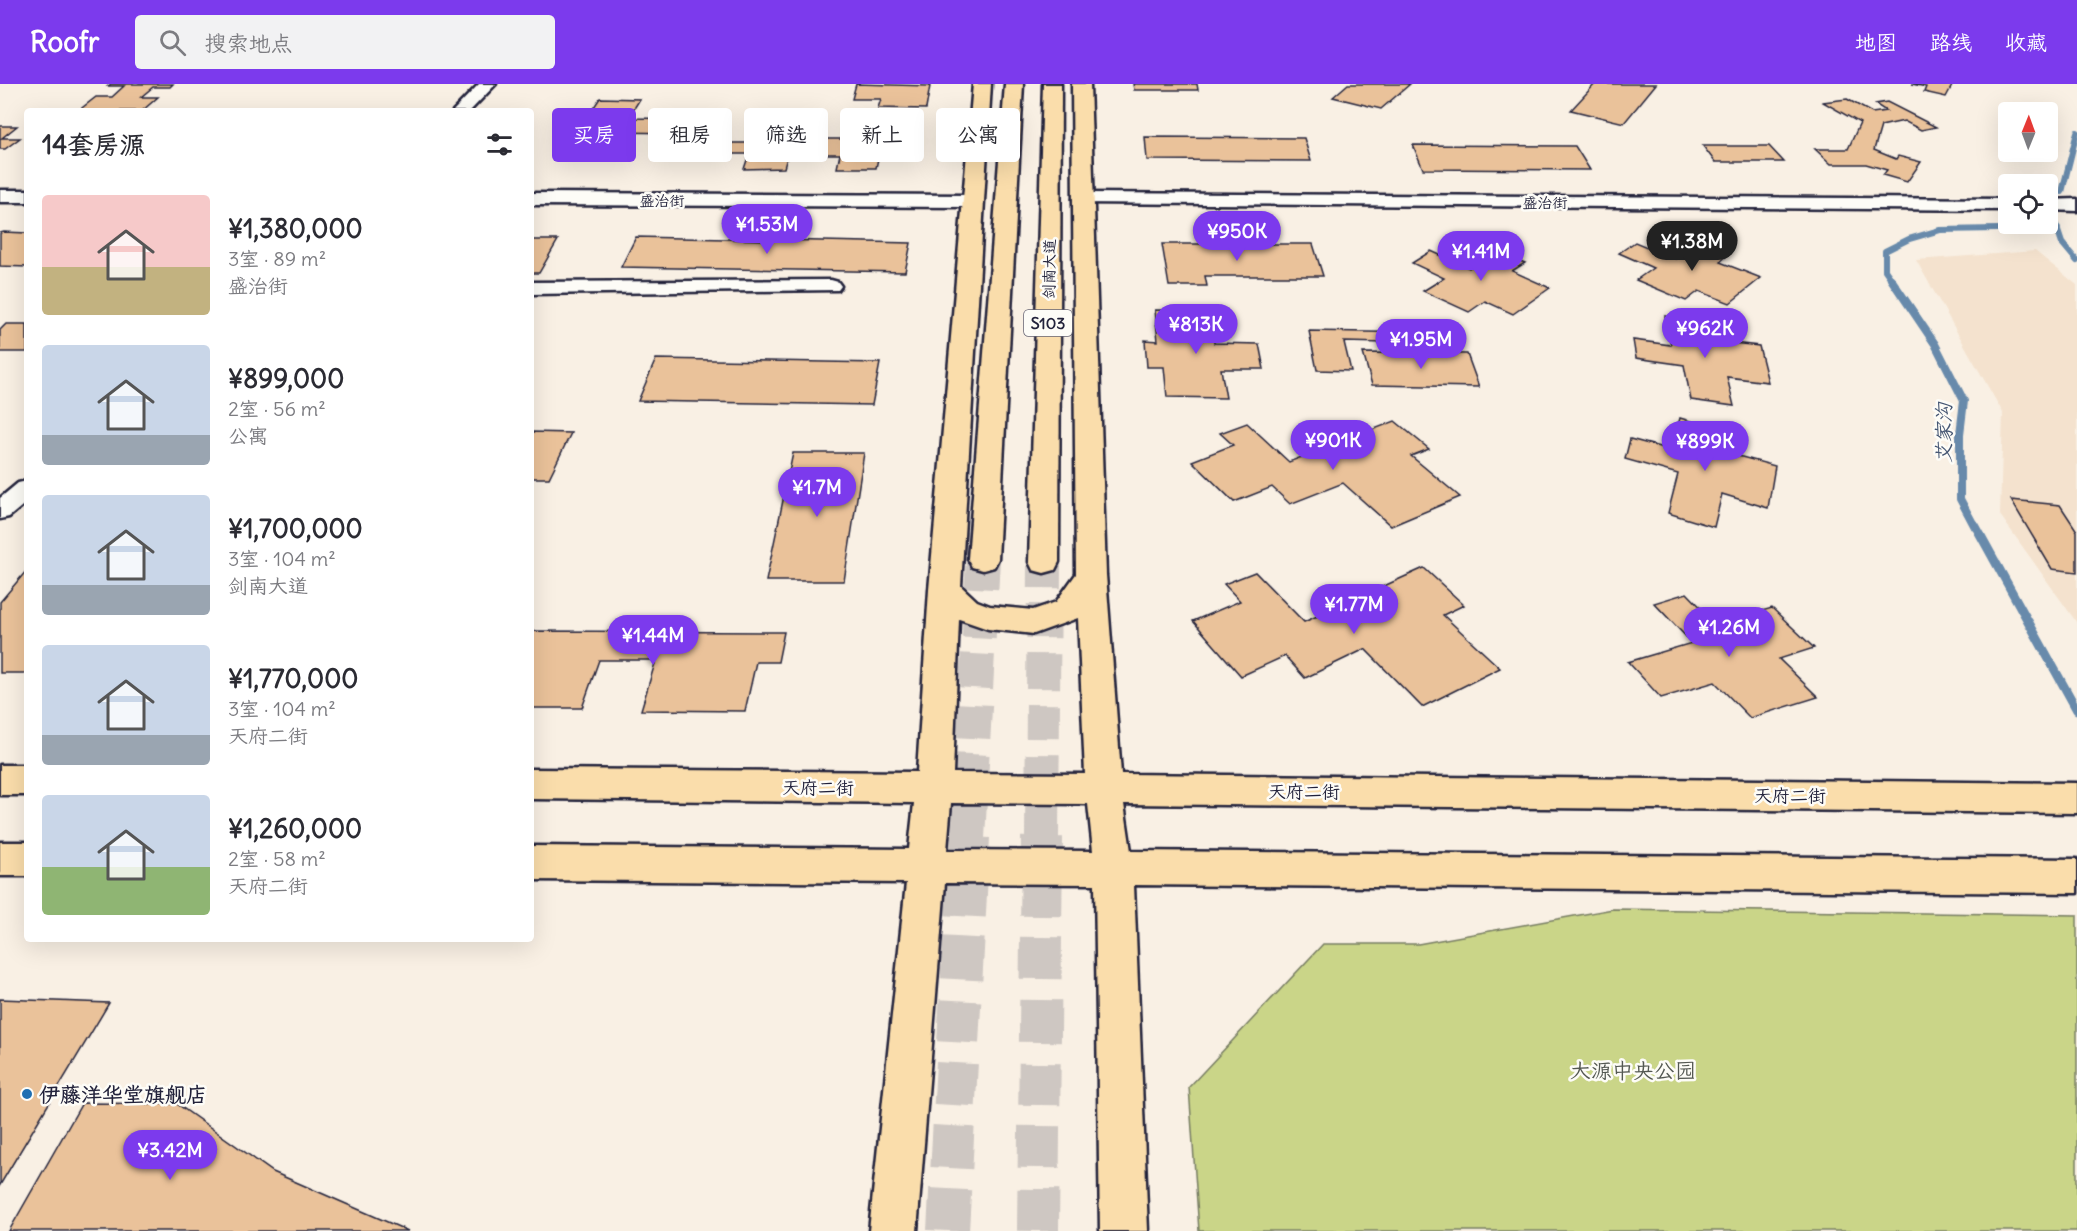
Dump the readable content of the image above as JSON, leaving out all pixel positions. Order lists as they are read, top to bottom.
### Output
{
  "streets": {
    "main road": ["剑南大道", "S103", "天府二街"],
    "street": ["盛治街"]
  },
  "water": ["艾家沟"],
  "parks": ["大源中央公园"],
  "places": ["伊藤洋华堂旗舰店"],
  "north": "top",
  "page": {
    "header": "Roofr",
    "search": "搜索地点",
    "nav": ["地图", "路线", "收藏"],
    "chip": [
      "买房",
      "租房",
      "筛选",
      "新上",
      "公寓"
    ],
    "heading": "14套房源",
    "list": [
      {
        "name": "¥1,380,000",
        "note": "3室 · 89 m² · 盛治街"
      },
      {
        "name": "¥899,000",
        "note": "2室 · 56 m² · 公寓"
      },
      {
        "name": "¥1,700,000",
        "note": "3室 · 104 m² · 剑南大道"
      },
      {
        "name": "¥1,770,000",
        "note": "3室 · 104 m² · 天府二街"
      },
      {
        "name": "¥1,260,000",
        "note": "2室 · 58 m² · 天府二街"
      }
    ],
    "price": [
      "¥1.53M",
      "¥950K",
      "¥1.38M",
      "¥1.41M",
      "¥813K",
      "¥962K",
      "¥1.95M",
      "¥901K",
      "¥899K",
      "¥1.7M",
      "¥1.77M",
      "¥1.26M",
      "¥1.44M",
      "¥3.42M"
    ]
  }
}
